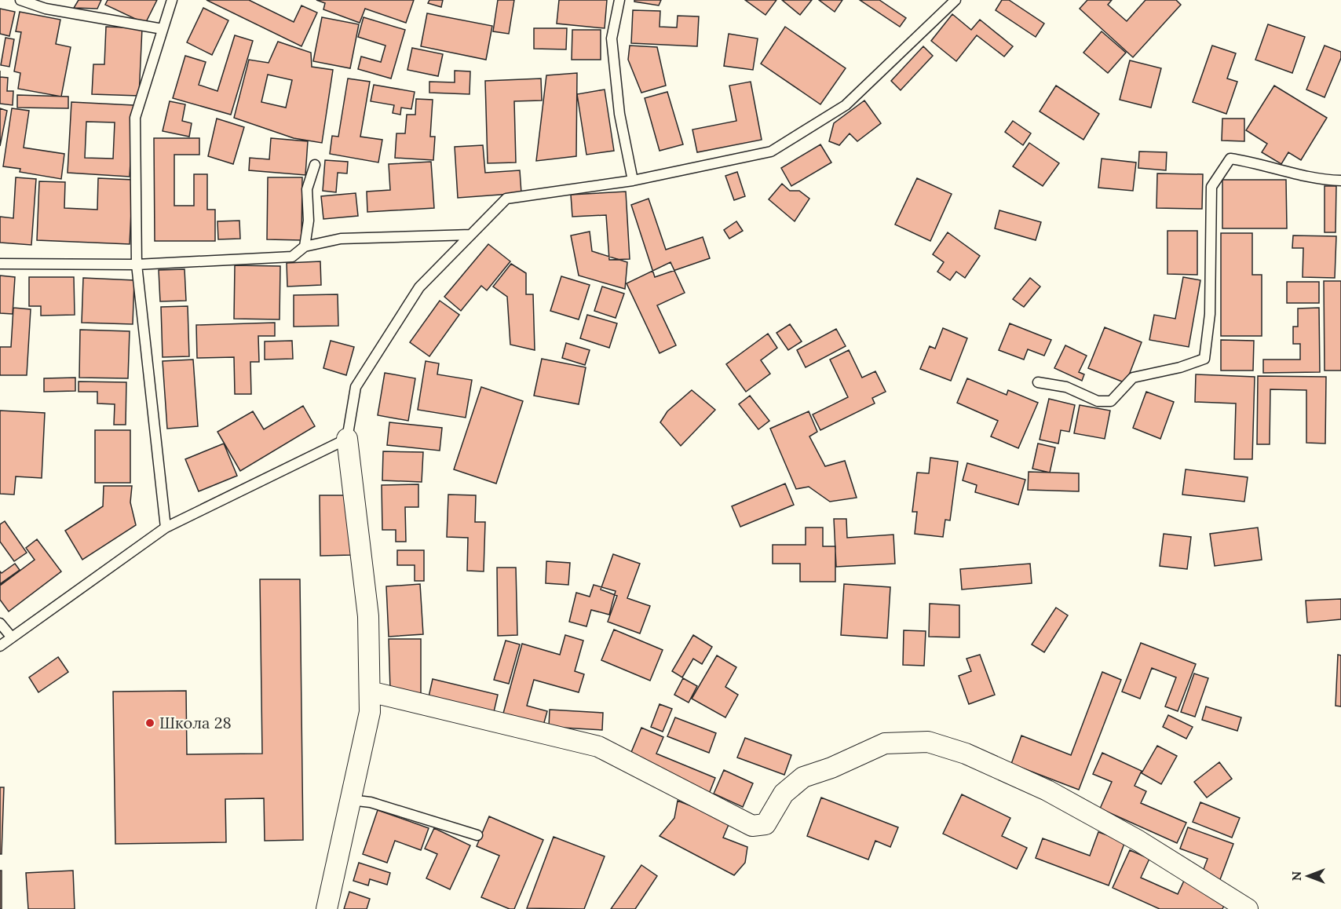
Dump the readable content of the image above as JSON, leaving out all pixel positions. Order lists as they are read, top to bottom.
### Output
{
  "places": ["Школа 28"],
  "north": "left"
}
